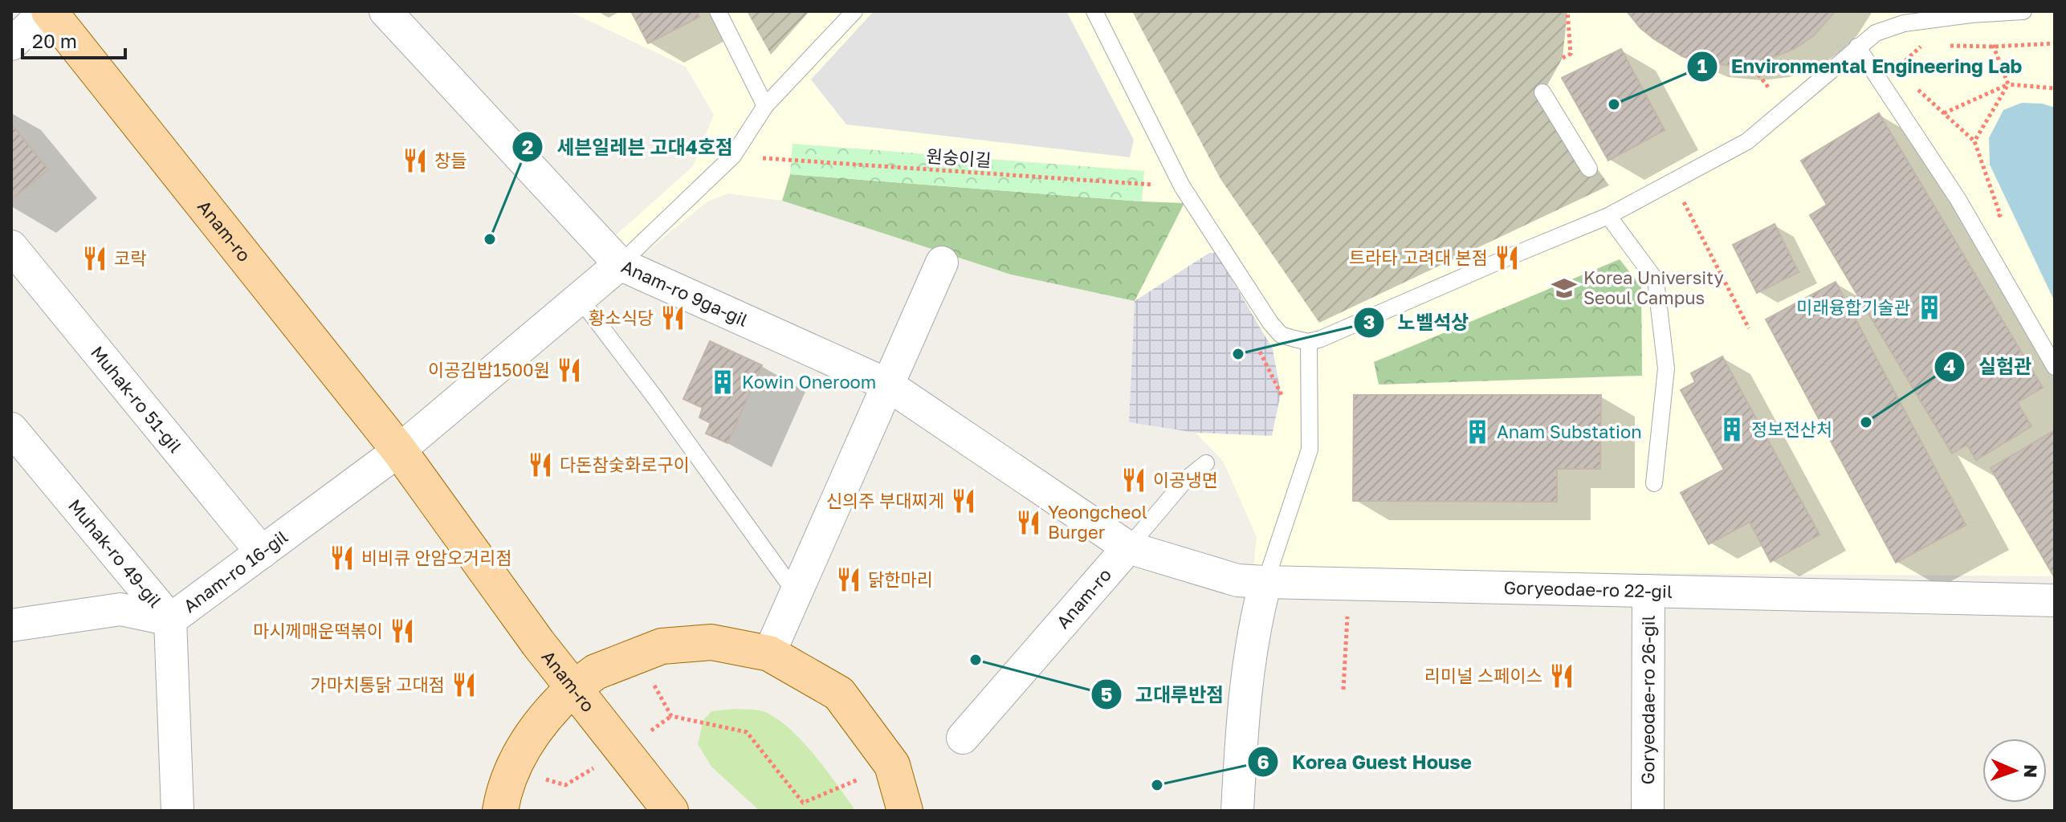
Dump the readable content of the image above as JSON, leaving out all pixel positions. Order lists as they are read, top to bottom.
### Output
{
  "streets": {
    "main road": ["Anam-ro"],
    "street": [
      "Anam-ro 9ga-gil",
      "Muhak-ro 51-gil",
      "Muhak-ro 49-gil",
      "Anam-ro 16-gil",
      "Goryeodae-ro 22-gil",
      "Goryeodae-ro 26-gil"
    ],
    "path": ["원숭이길"]
  },
  "crossings": [
    ["Anam-ro", "Anam-ro 9ga-gil"],
    ["Anam-ro", "Anam-ro 16-gil"],
    ["Anam-ro", "Goryeodae-ro 22-gil"],
    ["Anam-ro 9ga-gil", "Goryeodae-ro 22-gil"],
    ["Muhak-ro 51-gil", "Anam-ro 16-gil"],
    ["Muhak-ro 49-gil", "Anam-ro 16-gil"],
    ["Goryeodae-ro 22-gil", "Goryeodae-ro 26-gil"]
  ],
  "places": {
    "other": [
      "Environmental Engineering Lab",
      "세븐일레븐 고대4호점",
      "노벨석상",
      "실험관",
      "고대루반점",
      "Korea Guest House"
    ],
    "restaurant": [
      "창들",
      "트라타 고려대 본점",
      "코락",
      "황소식당",
      "이공김밥1500원",
      "다돈참숯화로구이",
      "이공냉면",
      "신의주 부대찌게",
      "Yeongcheol Burger",
      "비비큐 안암오거리점",
      "닭한마리",
      "마시께매운떡볶이",
      "리미널 스페이스",
      "가마치통닭 고대점"
    ],
    "school or university": ["Korea University Seoul Campus"],
    "building": [
      "미래융합기술관",
      "Kowin Oneroom",
      "정보전산처",
      "Anam Substation"
    ]
  },
  "scale_bar": "20 m",
  "north": "right"
}
